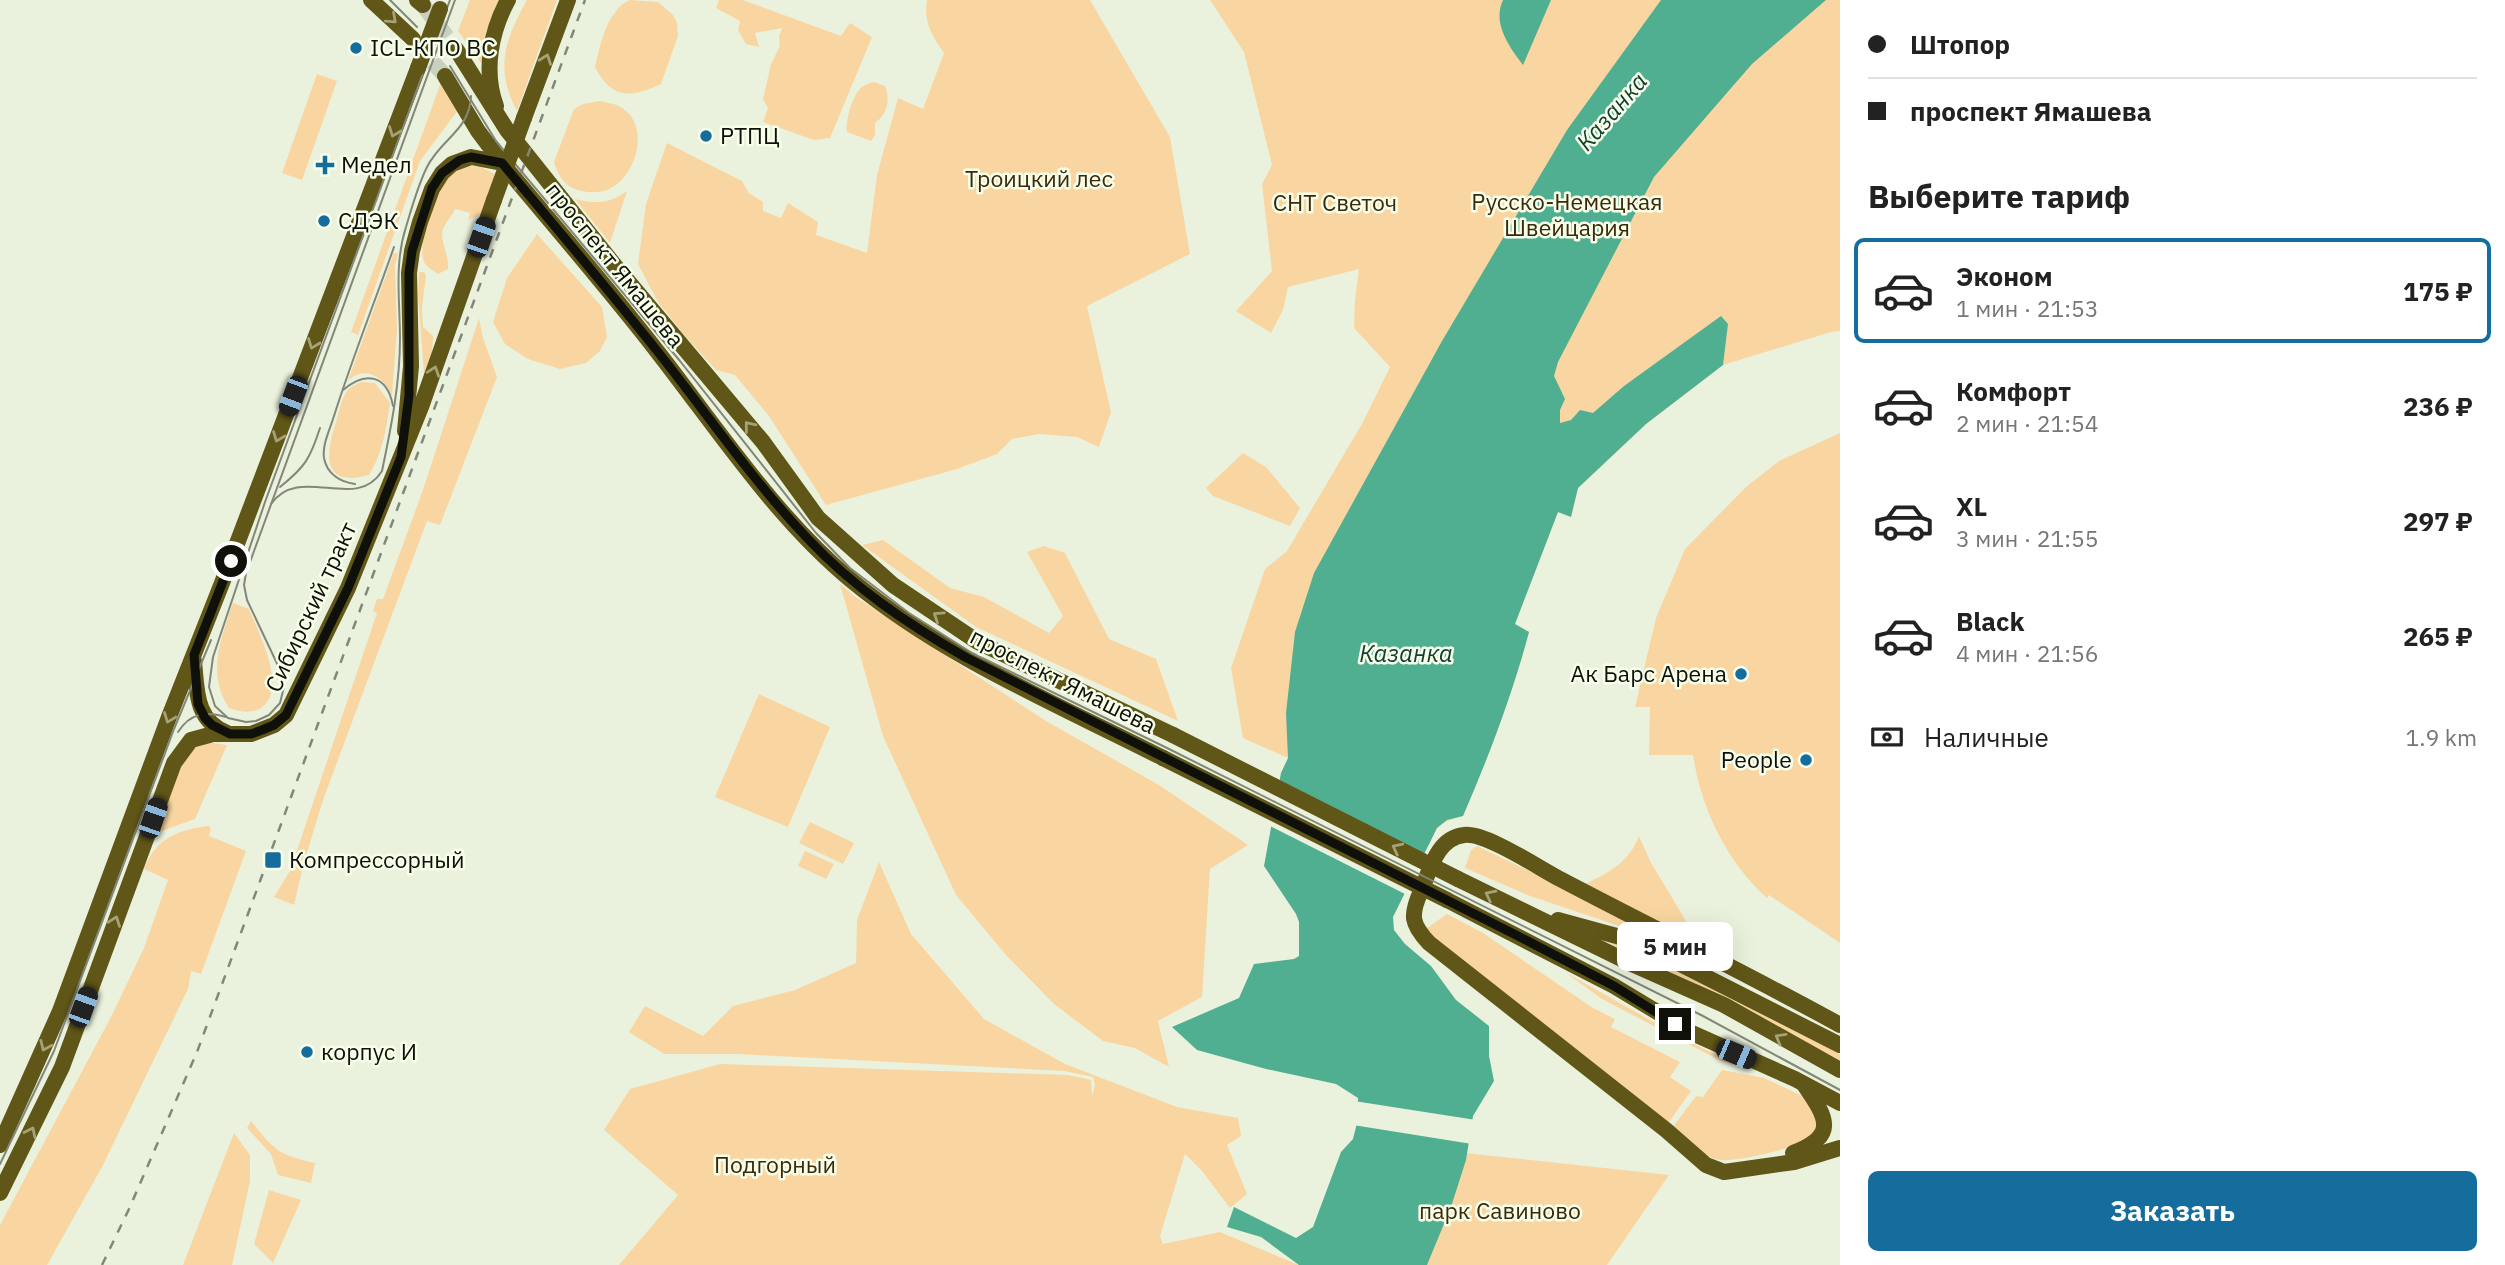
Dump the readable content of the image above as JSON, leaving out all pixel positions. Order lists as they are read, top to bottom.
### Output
{
  "streets": {
    "main road": ["проспект Ямашева", "Сибирский тракт"]
  },
  "water": ["Казанка"],
  "parks": [
    "Троицкий лес",
    "Русско-Немецкая Швейцария",
    "СНТ Светоч",
    "Подгорный",
    "парк Савиново"
  ],
  "places": {
    "other": [
      "ICL-КПО ВС",
      "РТПЦ",
      "СДЭК",
      "Ак Барс Арена",
      "People",
      "корпус И"
    ],
    "health": ["Медел"],
    "transit": ["Компрессорный"]
  },
  "page": {
    "banner": ["Штопор", "проспект Ямашева"],
    "heading": "Выберите тариф",
    "list": [
      {
        "name": "Эконом",
        "note": "1 мин · 21:53",
        "value": "175 ₽"
      },
      {
        "name": "Комфорт",
        "note": "2 мин · 21:54",
        "value": "236 ₽"
      },
      {
        "name": "XL",
        "note": "3 мин · 21:55",
        "value": "297 ₽"
      },
      {
        "name": "Black",
        "note": "4 мин · 21:56",
        "value": "265 ₽"
      }
    ],
    "pay": ["Наличные", "1.9 km"],
    "bubble": "5 мин",
    "buttons": "Заказать"
  }
}
